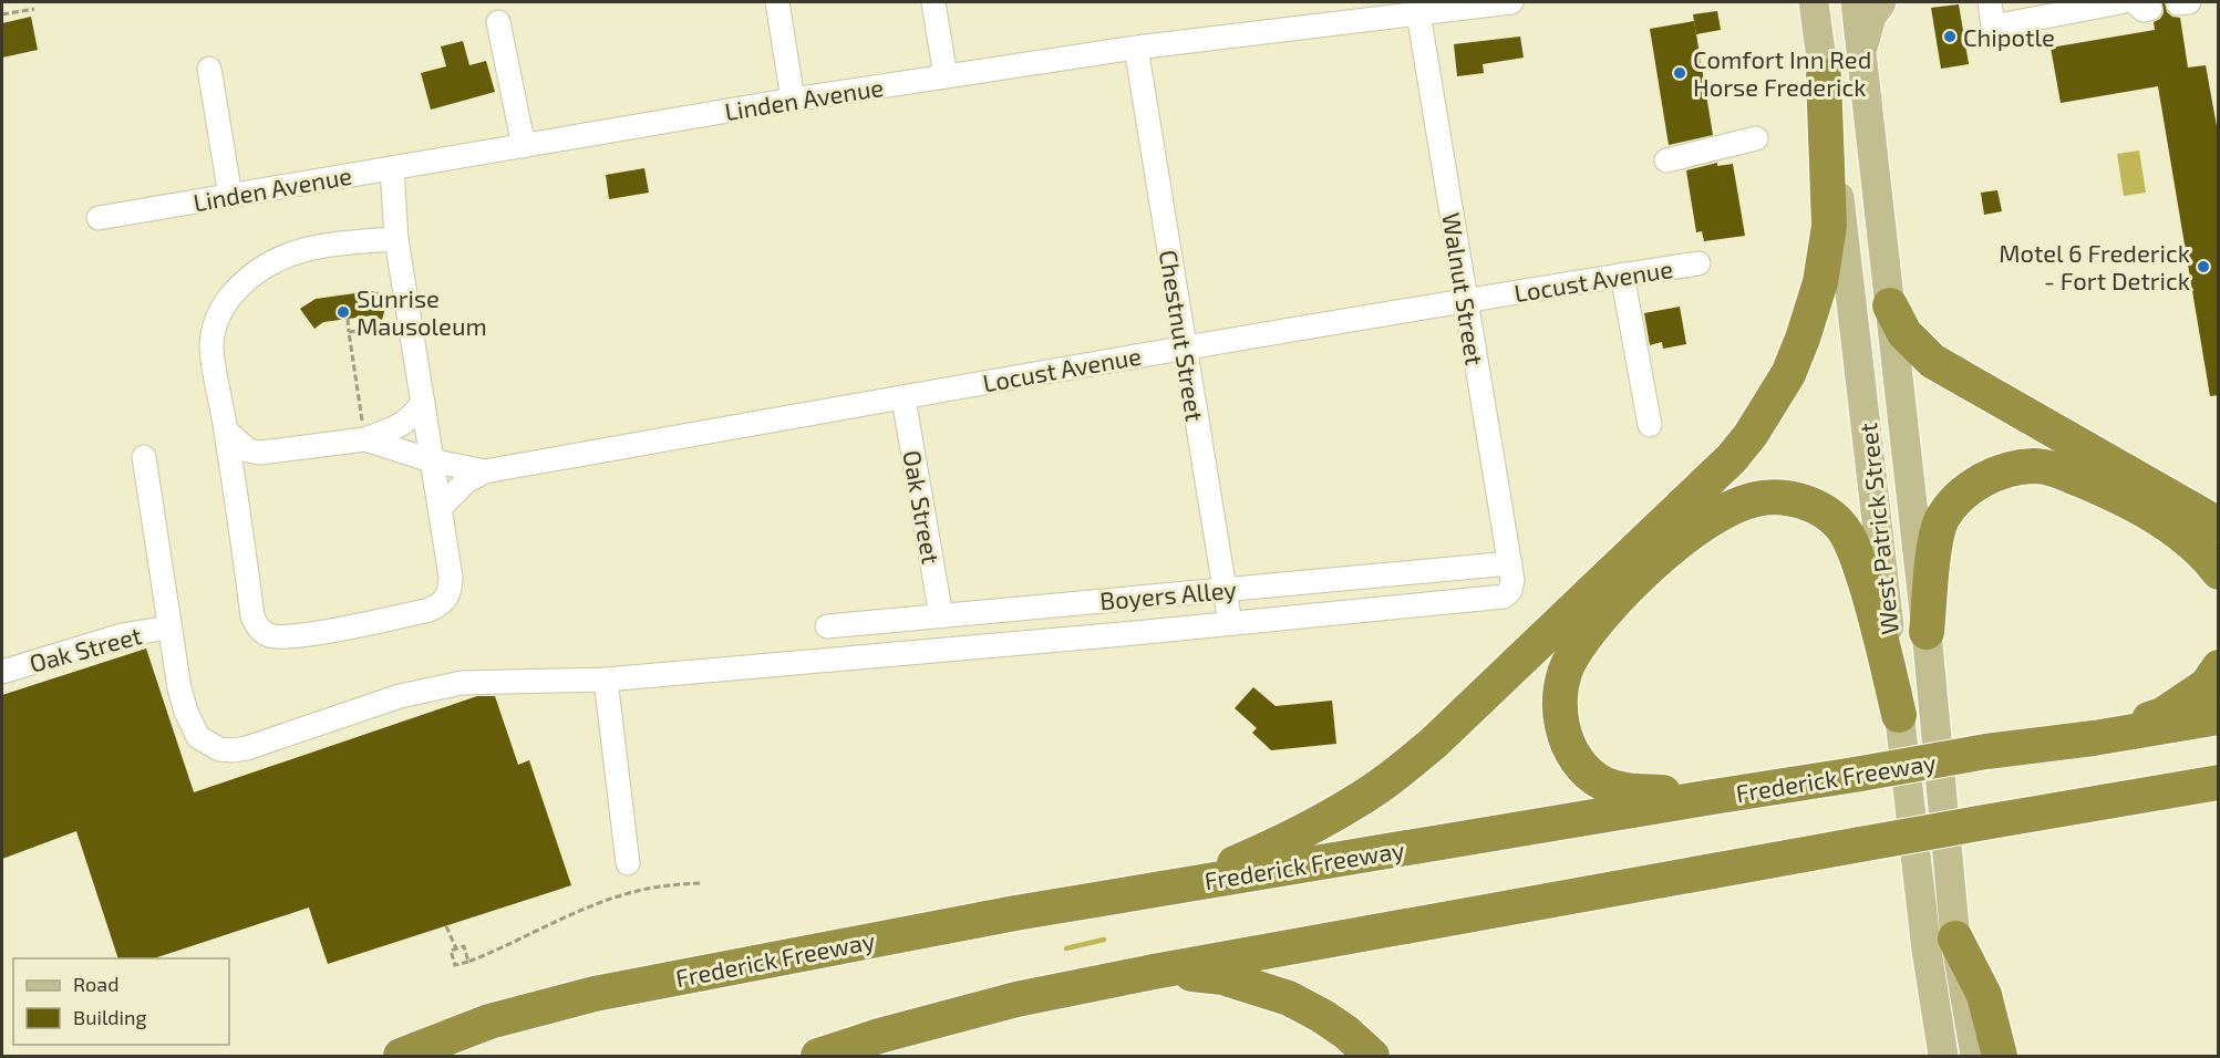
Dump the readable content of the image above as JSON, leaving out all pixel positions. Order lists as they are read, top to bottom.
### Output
{
  "streets": {
    "highway": ["Frederick Freeway"],
    "main road": ["West Patrick Street"],
    "street": [
      "Linden Avenue",
      "Locust Avenue",
      "Walnut Street",
      "Chestnut Street",
      "Oak Street",
      "Boyers Alley"
    ]
  },
  "crossings": [
    ["Linden Avenue", "Walnut Street"],
    ["Linden Avenue", "Chestnut Street"],
    ["Locust Avenue", "Walnut Street"],
    ["Locust Avenue", "Chestnut Street"],
    ["Locust Avenue", "Oak Street"],
    ["Walnut Street", "Chestnut Street"],
    ["Walnut Street", "Boyers Alley"],
    ["Chestnut Street", "Boyers Alley"],
    ["Oak Street", "Boyers Alley"]
  ],
  "places": [
    "Chipotle",
    "Comfort Inn Red Horse Frederick",
    "Motel 6 Frederick - Fort Detrick",
    "Sunrise Mausoleum"
  ],
  "legend": ["Road", "Building"]
}
